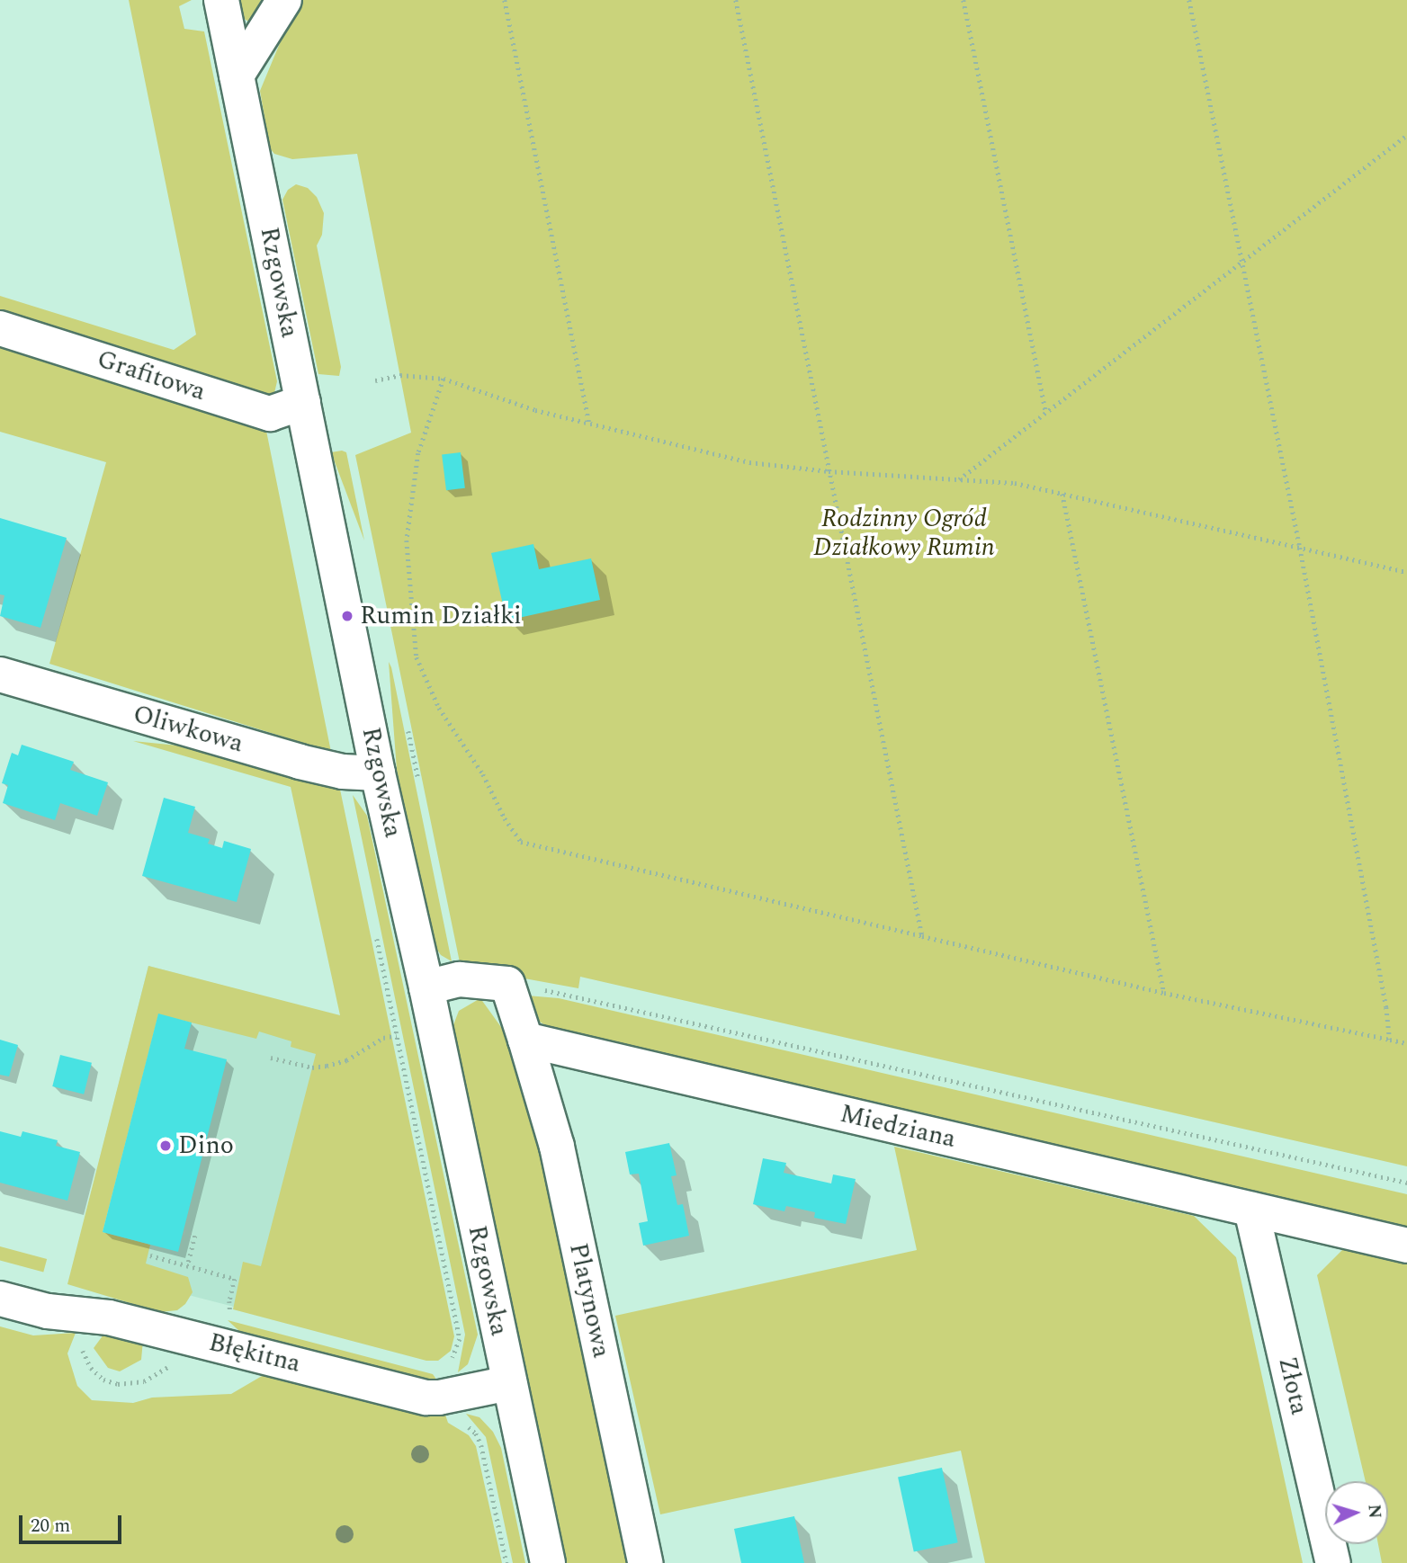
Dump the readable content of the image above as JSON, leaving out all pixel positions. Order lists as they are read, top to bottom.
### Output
{
  "streets": {
    "street": [
      "Rzgowska",
      "Grafitowa",
      "Oliwkowa",
      "Miedziana",
      "Platynowa",
      "Błękitna",
      "Złota"
    ]
  },
  "crossings": [
    ["Rzgowska", "Grafitowa"],
    ["Rzgowska", "Oliwkowa"],
    ["Rzgowska", "Błękitna"],
    ["Miedziana", "Platynowa"],
    ["Miedziana", "Złota"]
  ],
  "parks": ["Rodzinny Ogród Działkowy Rumin"],
  "places": ["Rumin Działki", "Dino"],
  "scale_bar": "20 m",
  "north": "right"
}
